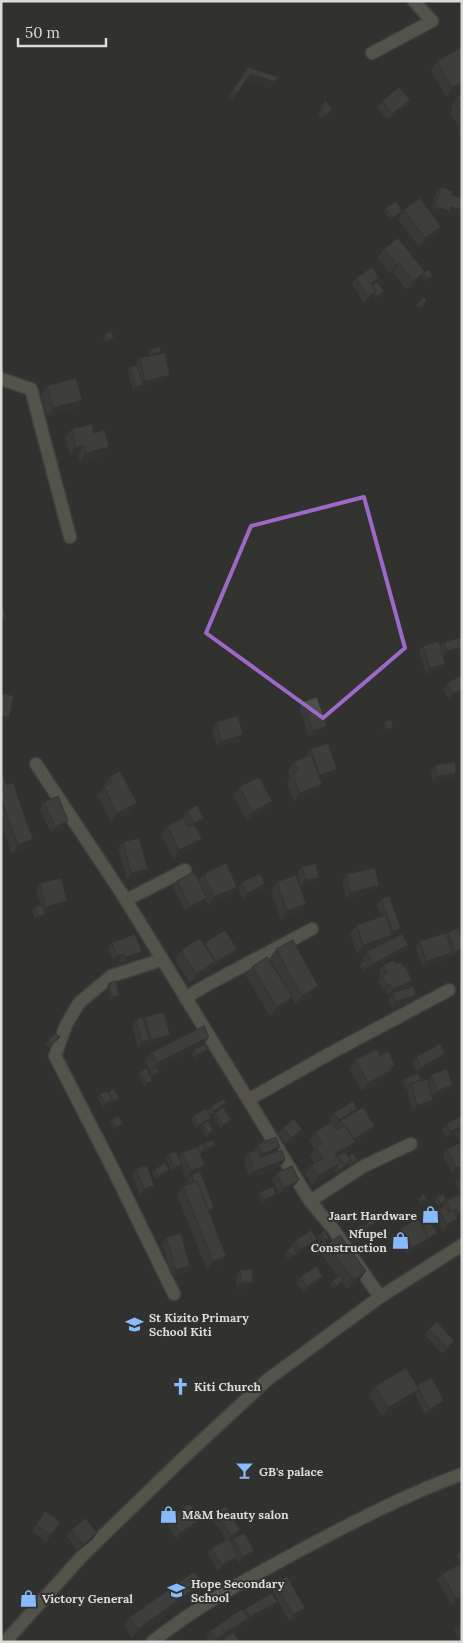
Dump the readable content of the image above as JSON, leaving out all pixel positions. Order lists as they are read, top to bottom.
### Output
{
  "places": {
    "shop": [
      "Jaart Hardware",
      "Nfupel Construction",
      "M&M beauty salon",
      "Victory General"
    ],
    "school or university": ["St Kizito Primary School Kiti", "Hope Secondary School"],
    "church": ["Kiti Church"],
    "bar": ["GB's palace"]
  },
  "scale_bar": "50 m"
}
